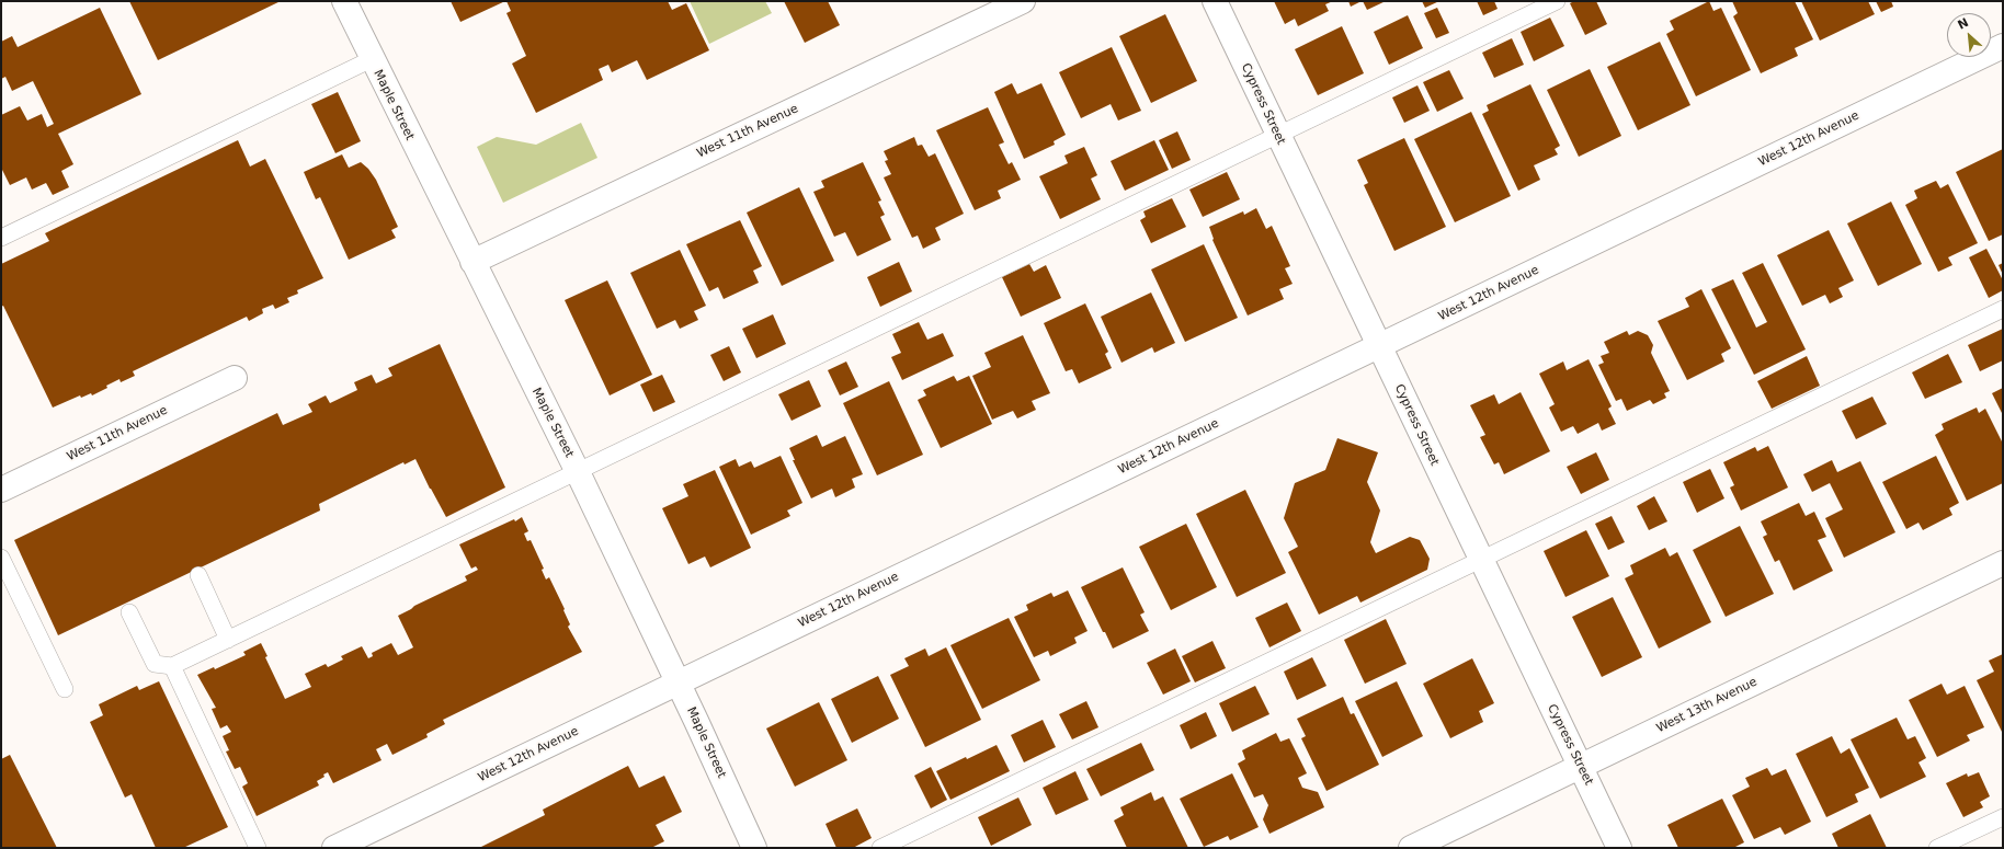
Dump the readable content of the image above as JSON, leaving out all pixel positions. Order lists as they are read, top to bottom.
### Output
{
  "streets": {
    "street": [
      "Cypress Street",
      "Maple Street",
      "West 11th Avenue",
      "West 12th Avenue",
      "West 13th Avenue"
    ]
  },
  "crossings": [
    ["Cypress Street", "West 12th Avenue"],
    ["Cypress Street", "West 13th Avenue"],
    ["Maple Street", "West 11th Avenue"],
    ["Maple Street", "West 12th Avenue"]
  ],
  "north": "top left"
}
